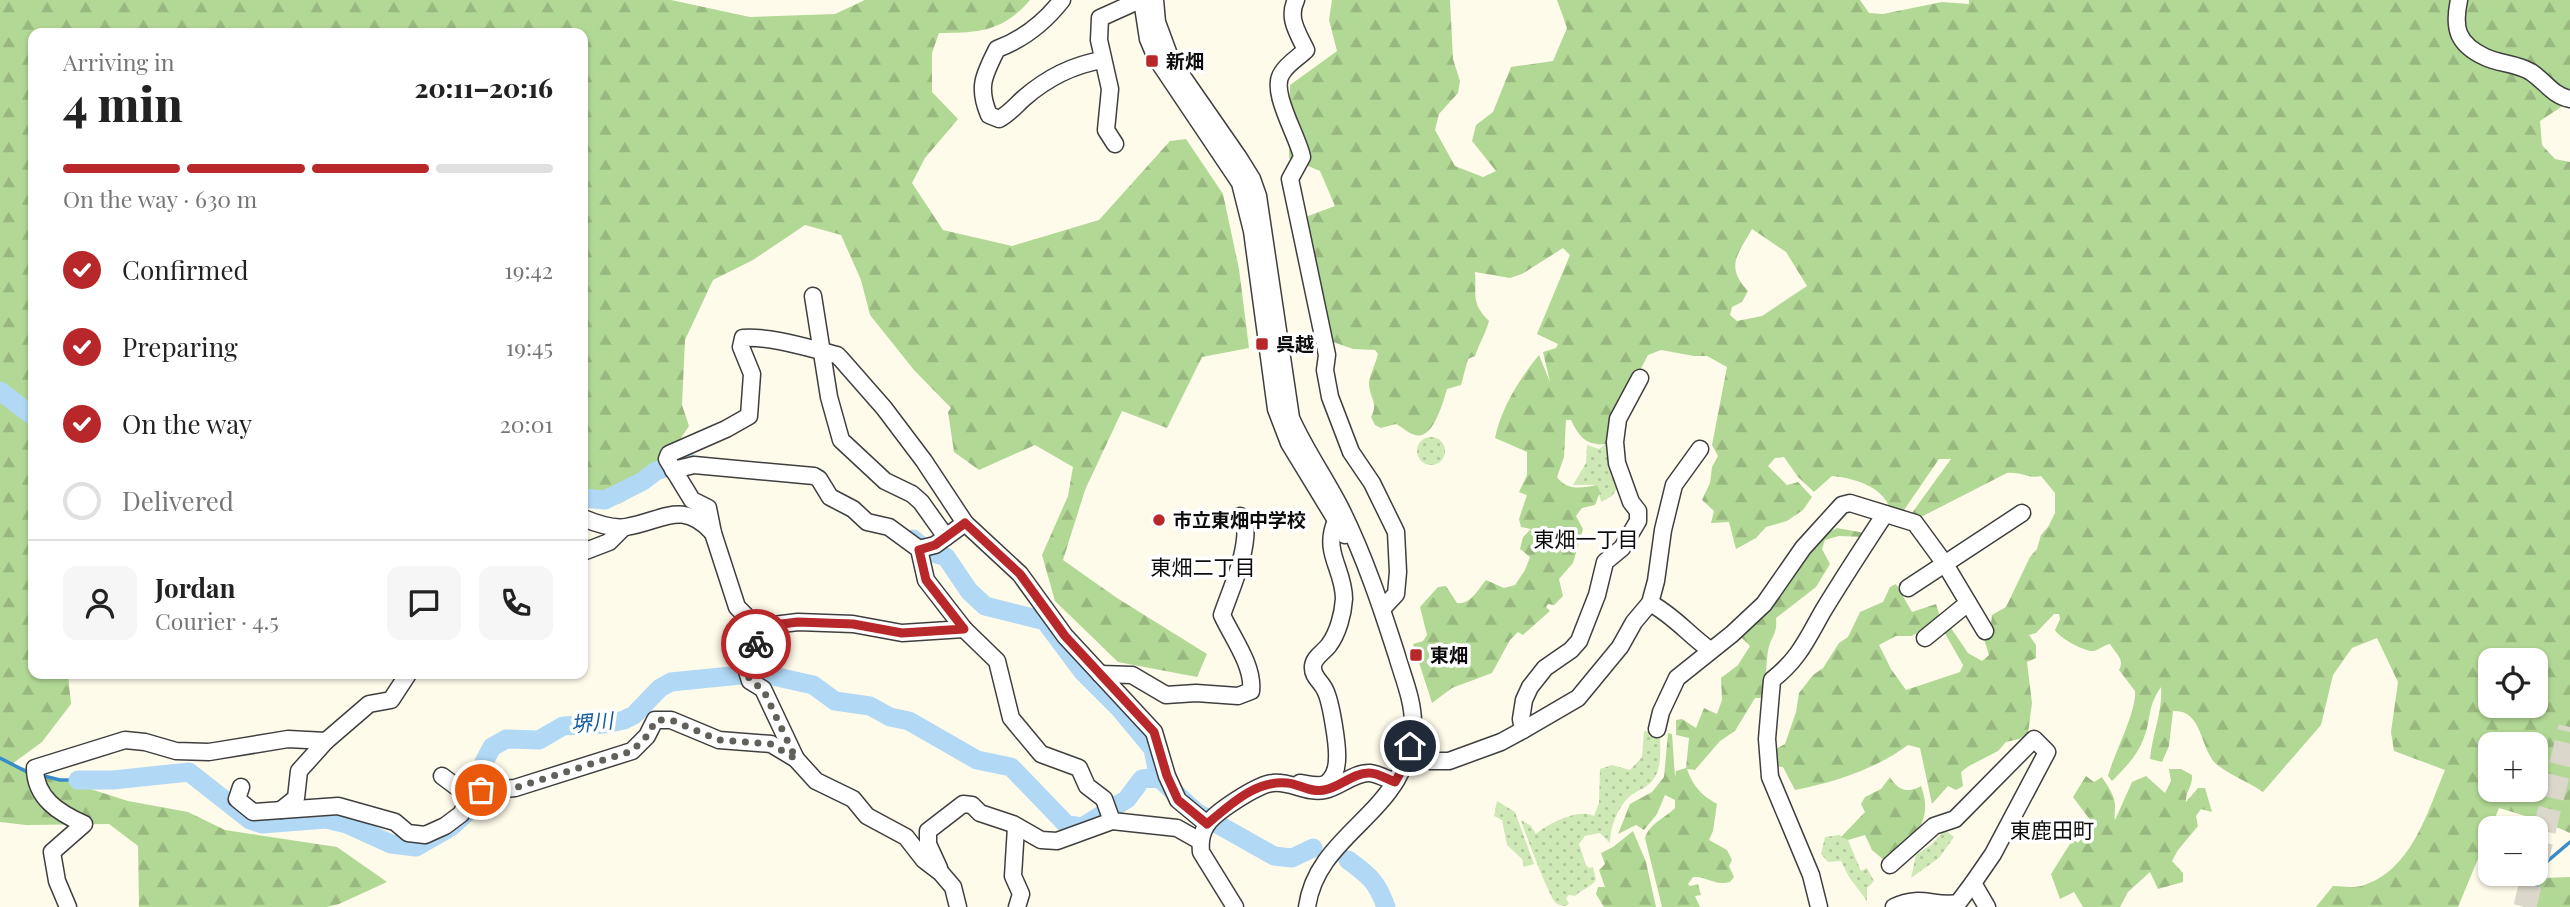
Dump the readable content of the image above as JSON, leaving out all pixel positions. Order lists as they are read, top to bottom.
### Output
{
  "districts": ["東畑一丁目", "東畑二丁目", "東鹿田町"],
  "water": ["堺川"],
  "places": {
    "transit": ["新畑", "呉越", "東畑"],
    "other": ["市立東畑中学校"]
  },
  "page": {
    "heading": ["4 min", "Arriving in", "20:11–20:16"],
    "panel": ["Jordan", "Courier · 4.5"],
    "bar": "On the way · 630 m",
    "list": [
      ["Confirmed", "19:42"],
      ["Preparing", "19:45"],
      ["On the way", "20:01"],
      "Delivered"
    ],
    "map_buttons": ["+", "−"]
  }
}
